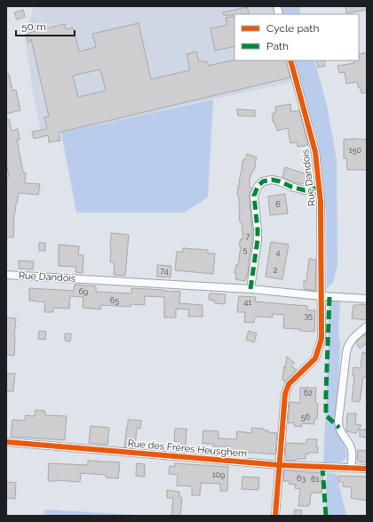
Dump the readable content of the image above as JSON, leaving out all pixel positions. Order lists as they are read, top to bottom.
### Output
{
  "streets": {
    "street": ["Rue Dandois", "Rue des Frères Heusghem"]
  },
  "house_numbers": [
    "150",
    "6",
    "7",
    "5",
    "4",
    "2",
    "74",
    "69",
    "65",
    "41",
    "35",
    "62",
    "56",
    "109",
    "63",
    "61"
  ],
  "legend": ["Cycle path", "Path"],
  "scale_bar": "50 m"
}
